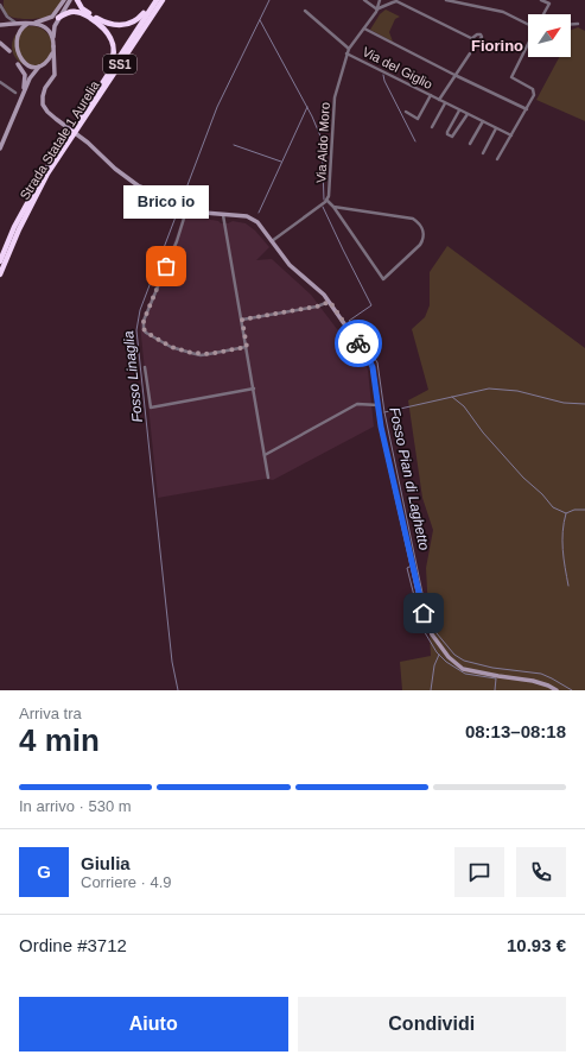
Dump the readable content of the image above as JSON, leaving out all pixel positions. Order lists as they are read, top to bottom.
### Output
{
  "streets": {
    "highway": ["SS1", "Strada Statale 1 Aurelia"],
    "street": ["Via del Giglio", "Via Aldo Moro"]
  },
  "crossings": [
    ["Via del Giglio", "Via Aldo Moro"]
  ],
  "districts": ["Fiorino"],
  "water": ["Fosso Linaglia", "Fosso Pian di Laghetto"],
  "places": ["Brico io"],
  "north": "top right",
  "page": {
    "bubble": "Brico io",
    "heading": ["4 min", "Arriva tra", "08:13–08:18"],
    "panel": [
      "Giulia",
      "Corriere · 4.9",
      "Ordine #3712",
      "10.93 €"
    ],
    "bar": "In arrivo · 530 m",
    "round": "G",
    "buttons": ["Aiuto", "Condividi"]
  }
}
